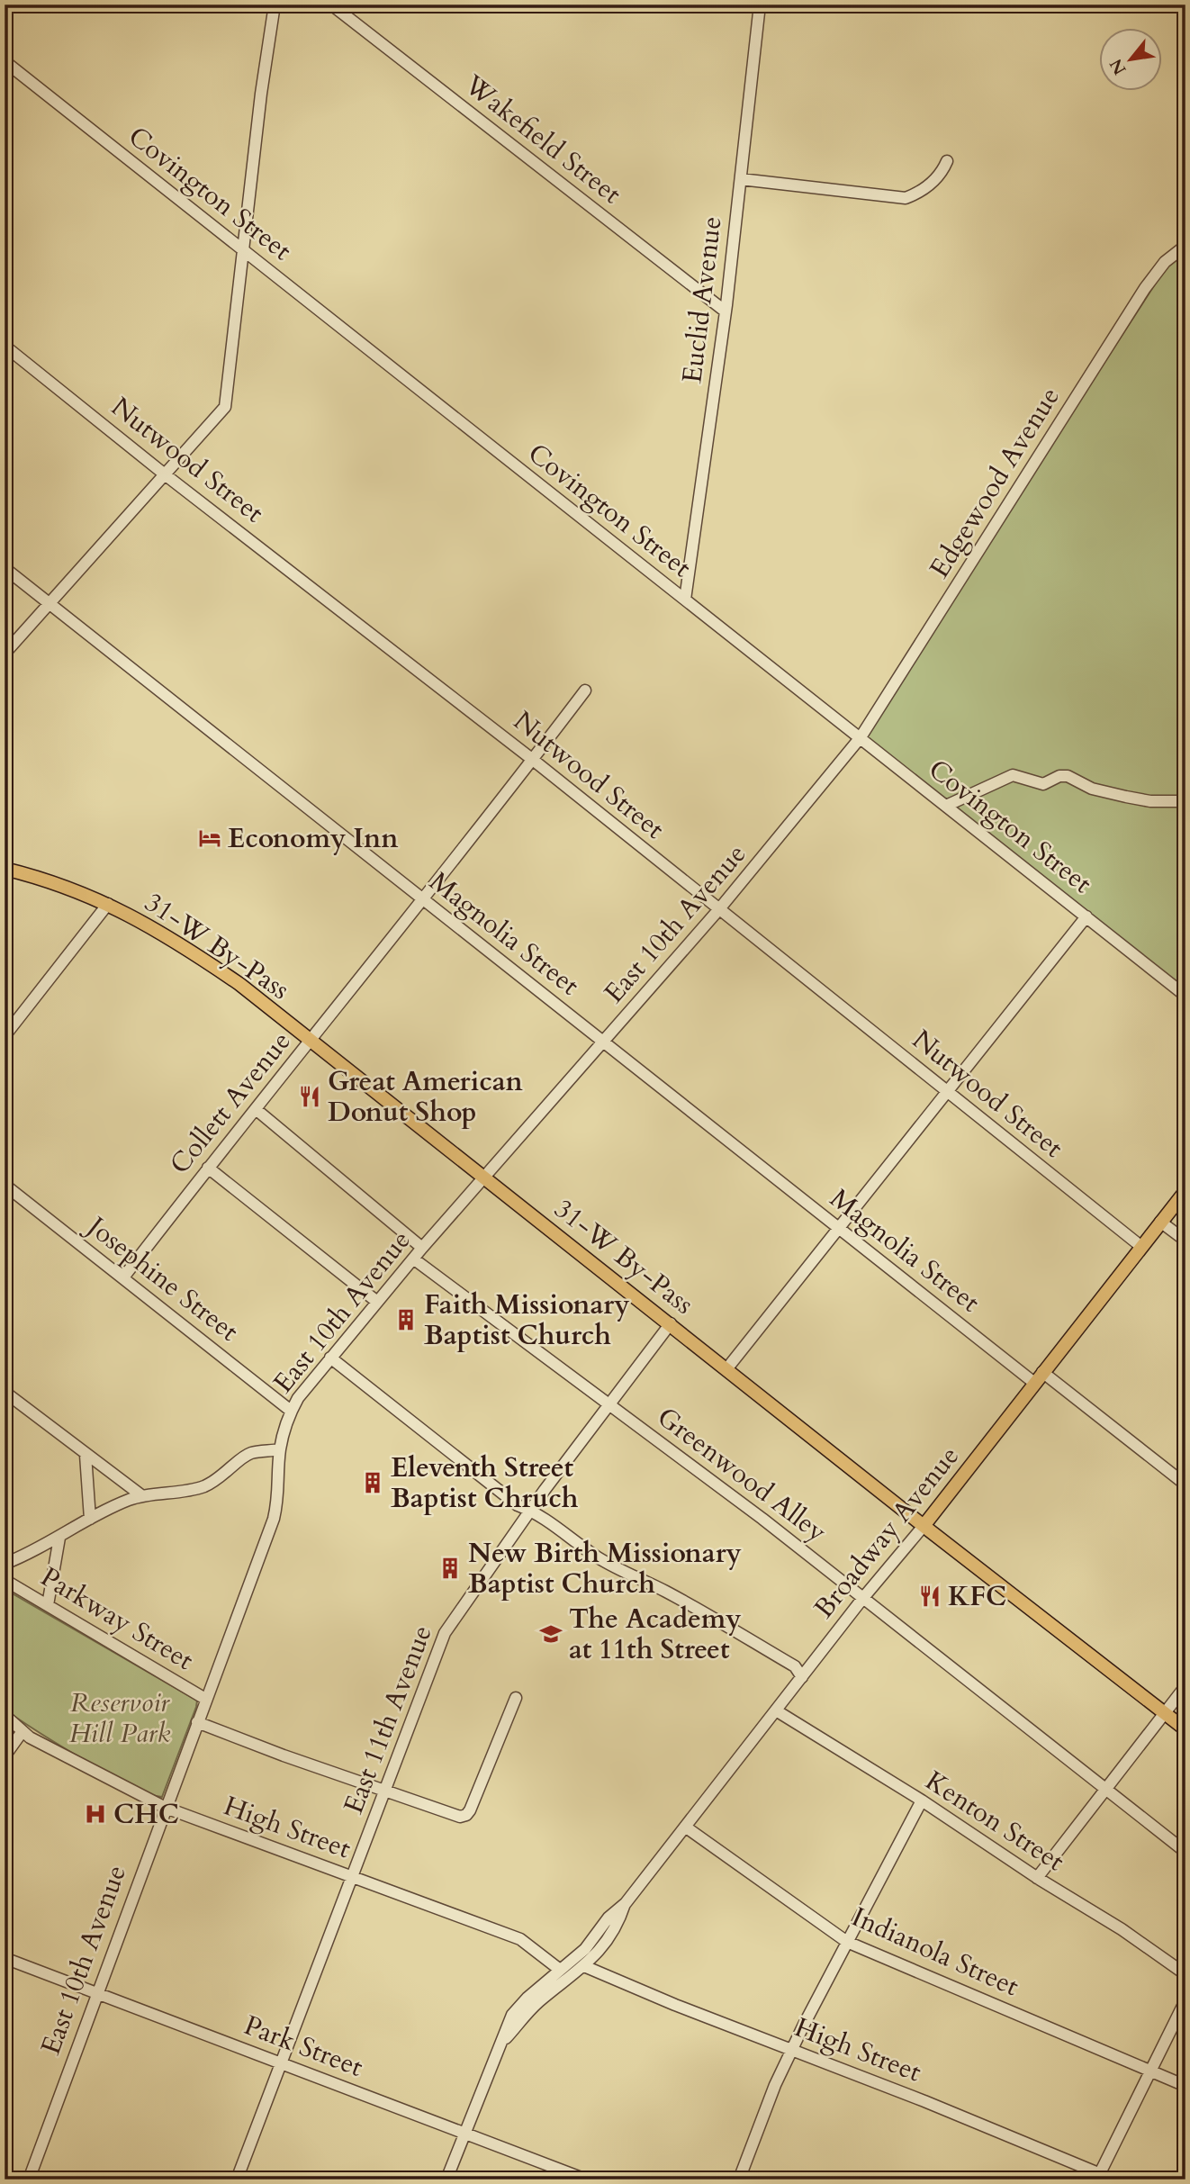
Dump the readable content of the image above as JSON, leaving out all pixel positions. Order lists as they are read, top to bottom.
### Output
{
  "streets": {
    "main road": ["31-W By-Pass", "Broadway Avenue"],
    "street": [
      "Wakefield Street",
      "Covington Street",
      "Euclid Avenue",
      "Nutwood Street",
      "Edgewood Avenue",
      "East 10th Avenue",
      "Magnolia Street",
      "Collett Avenue",
      "Josephine Street",
      "Greenwood Alley",
      "Parkway Street",
      "East 11th Avenue",
      "Kenton Street",
      "High Street",
      "Indianola Street",
      "Park Street"
    ]
  },
  "crossings": [
    ["Wakefield Street", "Euclid Avenue"],
    ["Covington Street", "Euclid Avenue"],
    ["Covington Street", "Edgewood Avenue"],
    ["Covington Street", "East 10th Avenue"],
    ["Nutwood Street", "East 10th Avenue"],
    ["Nutwood Street", "Collett Avenue"],
    ["Nutwood Street", "Broadway Avenue"],
    ["Edgewood Avenue", "East 10th Avenue"],
    ["East 10th Avenue", "Magnolia Street"],
    ["East 10th Avenue", "31-W By-Pass"],
    ["East 10th Avenue", "Josephine Street"],
    ["East 10th Avenue", "Greenwood Alley"],
    ["East 10th Avenue", "Parkway Street"],
    ["East 10th Avenue", "High Street"],
    ["East 10th Avenue", "Park Street"],
    ["Magnolia Street", "Collett Avenue"],
    ["Magnolia Street", "Broadway Avenue"],
    ["31-W By-Pass", "Collett Avenue"],
    ["31-W By-Pass", "Broadway Avenue"],
    ["31-W By-Pass", "East 11th Avenue"],
    ["Collett Avenue", "Josephine Street"],
    ["Greenwood Alley", "Broadway Avenue"],
    ["Greenwood Alley", "East 11th Avenue"],
    ["Broadway Avenue", "Kenton Street"],
    ["Broadway Avenue", "High Street"],
    ["Broadway Avenue", "Indianola Street"],
    ["Broadway Avenue", "Park Street"],
    ["East 11th Avenue", "High Street"],
    ["East 11th Avenue", "Park Street"]
  ],
  "parks": ["Reservoir Hill Park"],
  "places": {
    "hotel": ["Economy Inn"],
    "restaurant": ["Great American Donut Shop", "KFC"],
    "building": ["Faith Missionary Baptist Church", "Eleventh Street Baptist Chruch", "New Birth Missionary Baptist Church"],
    "school or university": ["The Academy at 11th Street"],
    "hospital": ["CHC"]
  },
  "north": "bottom left"
}
